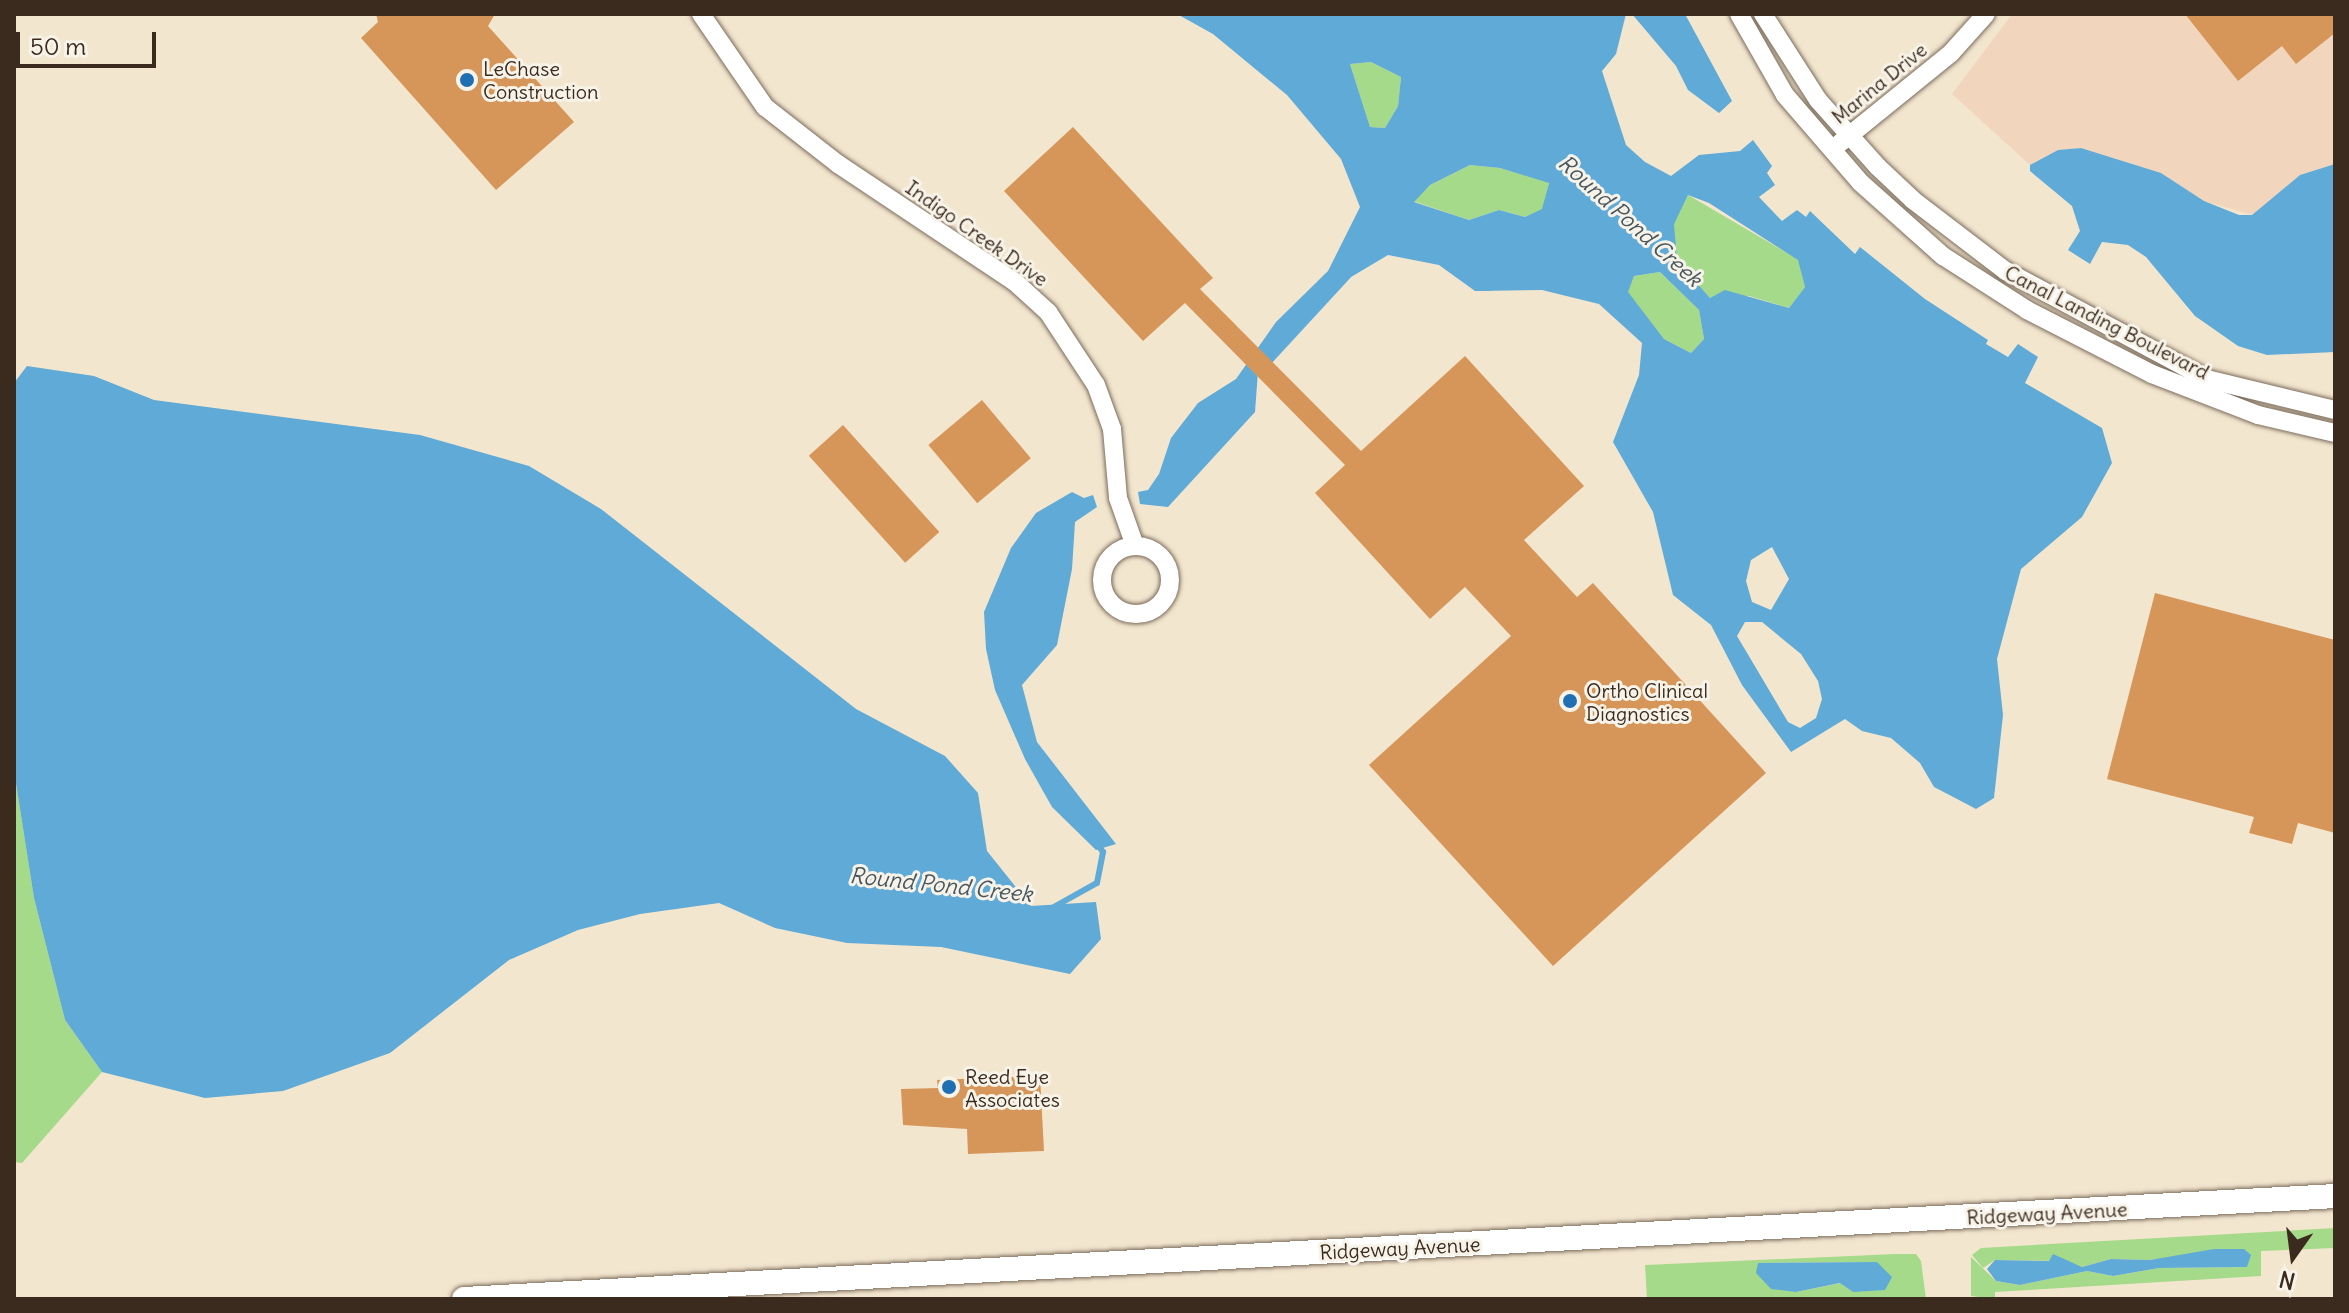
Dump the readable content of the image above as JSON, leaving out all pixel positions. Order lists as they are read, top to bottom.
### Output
{
  "streets": {
    "main road": ["Ridgeway Avenue"],
    "street": ["Marina Drive", "Indigo Creek Drive", "Canal Landing Boulevard"]
  },
  "crossings": [
    ["Marina Drive", "Canal Landing Boulevard"]
  ],
  "water": ["Round Pond Creek"],
  "places": ["LeChase Construction", "Ortho Clinical Diagnostics", "Reed Eye Associates"],
  "scale_bar": "50 m",
  "north": "bottom"
}
